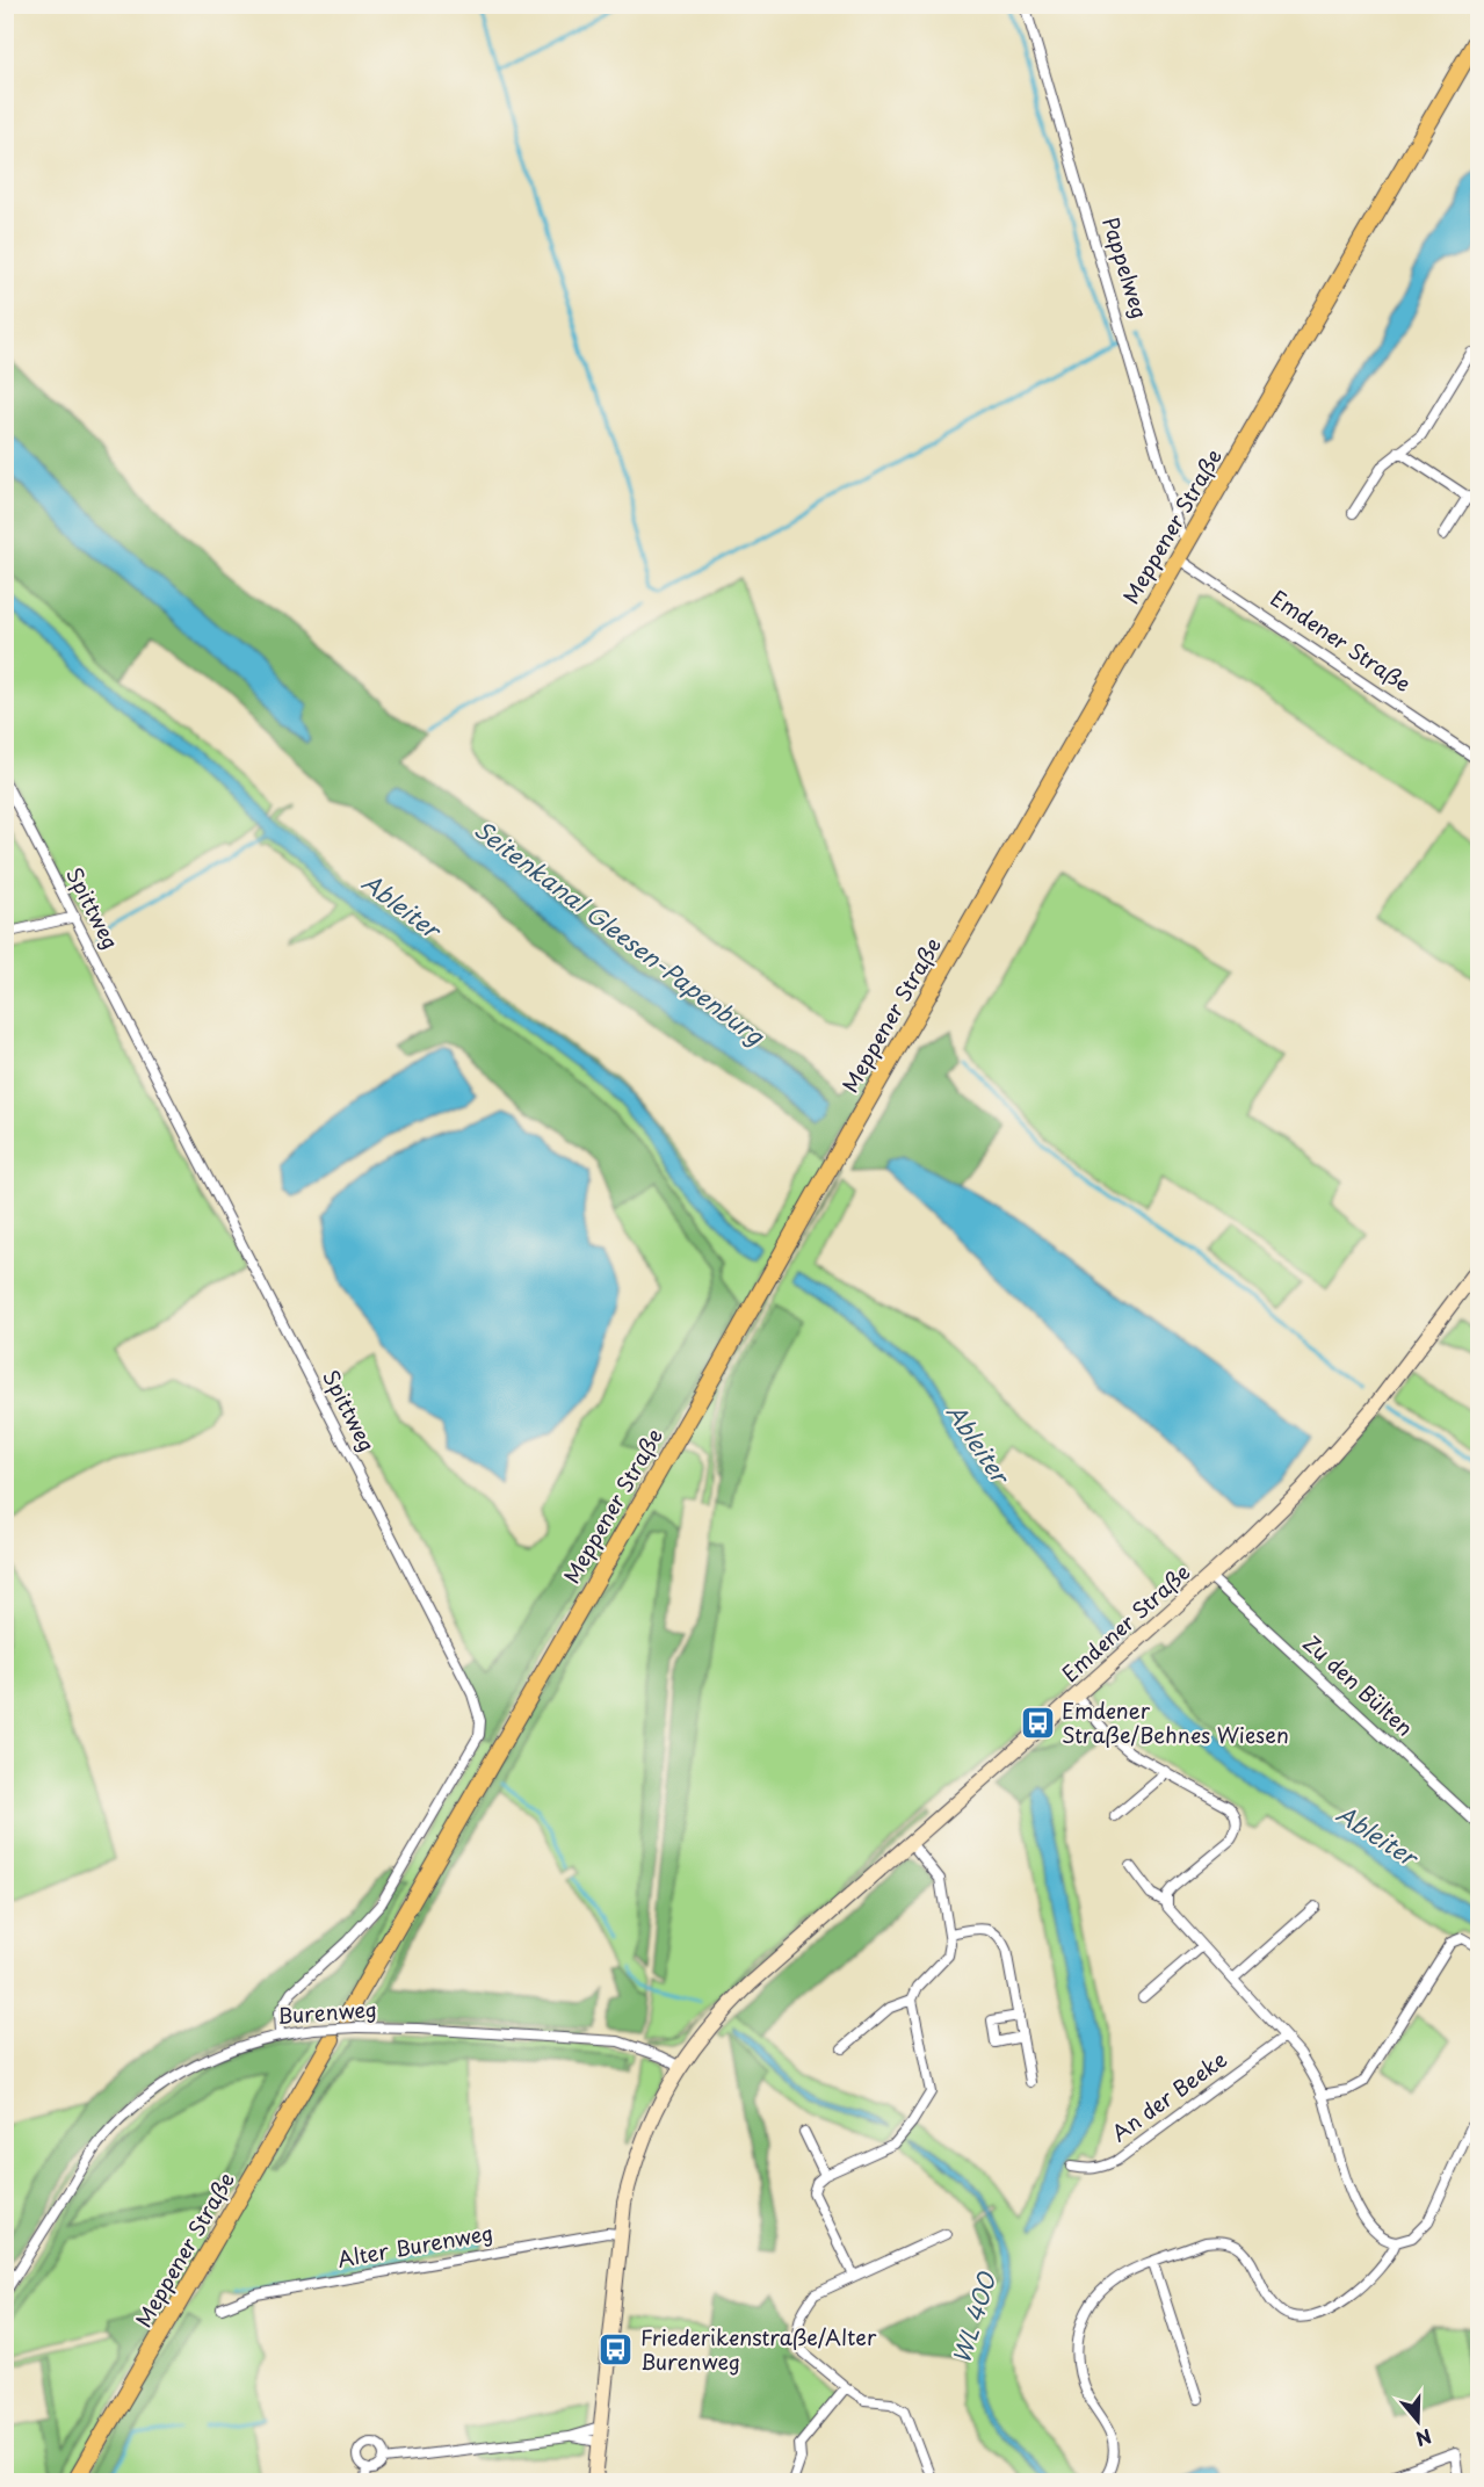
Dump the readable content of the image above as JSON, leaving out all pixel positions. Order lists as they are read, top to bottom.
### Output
{
  "streets": {
    "main road": ["Meppener Straße"],
    "street": [
      "Pappelweg",
      "Emdener Straße",
      "Spittweg",
      "Zu den Bülten",
      "Burenweg",
      "An der Beeke",
      "Alter Burenweg"
    ]
  },
  "crossings": [
    ["Pappelweg", "Meppener Straße"],
    ["Meppener Straße", "Emdener Straße"],
    ["Meppener Straße", "Burenweg"],
    ["Emdener Straße", "Zu den Bülten"],
    ["Emdener Straße", "Burenweg"],
    ["Emdener Straße", "Alter Burenweg"],
    ["Spittweg", "Burenweg"]
  ],
  "water": ["Ableiter", "Seitenkanal Gleesen-Papenburg", "WL 400"],
  "places": {
    "bus stop": ["Emdener Straße/Behnes Wiesen", "Friederikenstraße/Alter Burenweg"]
  },
  "north": "bottom"
}
